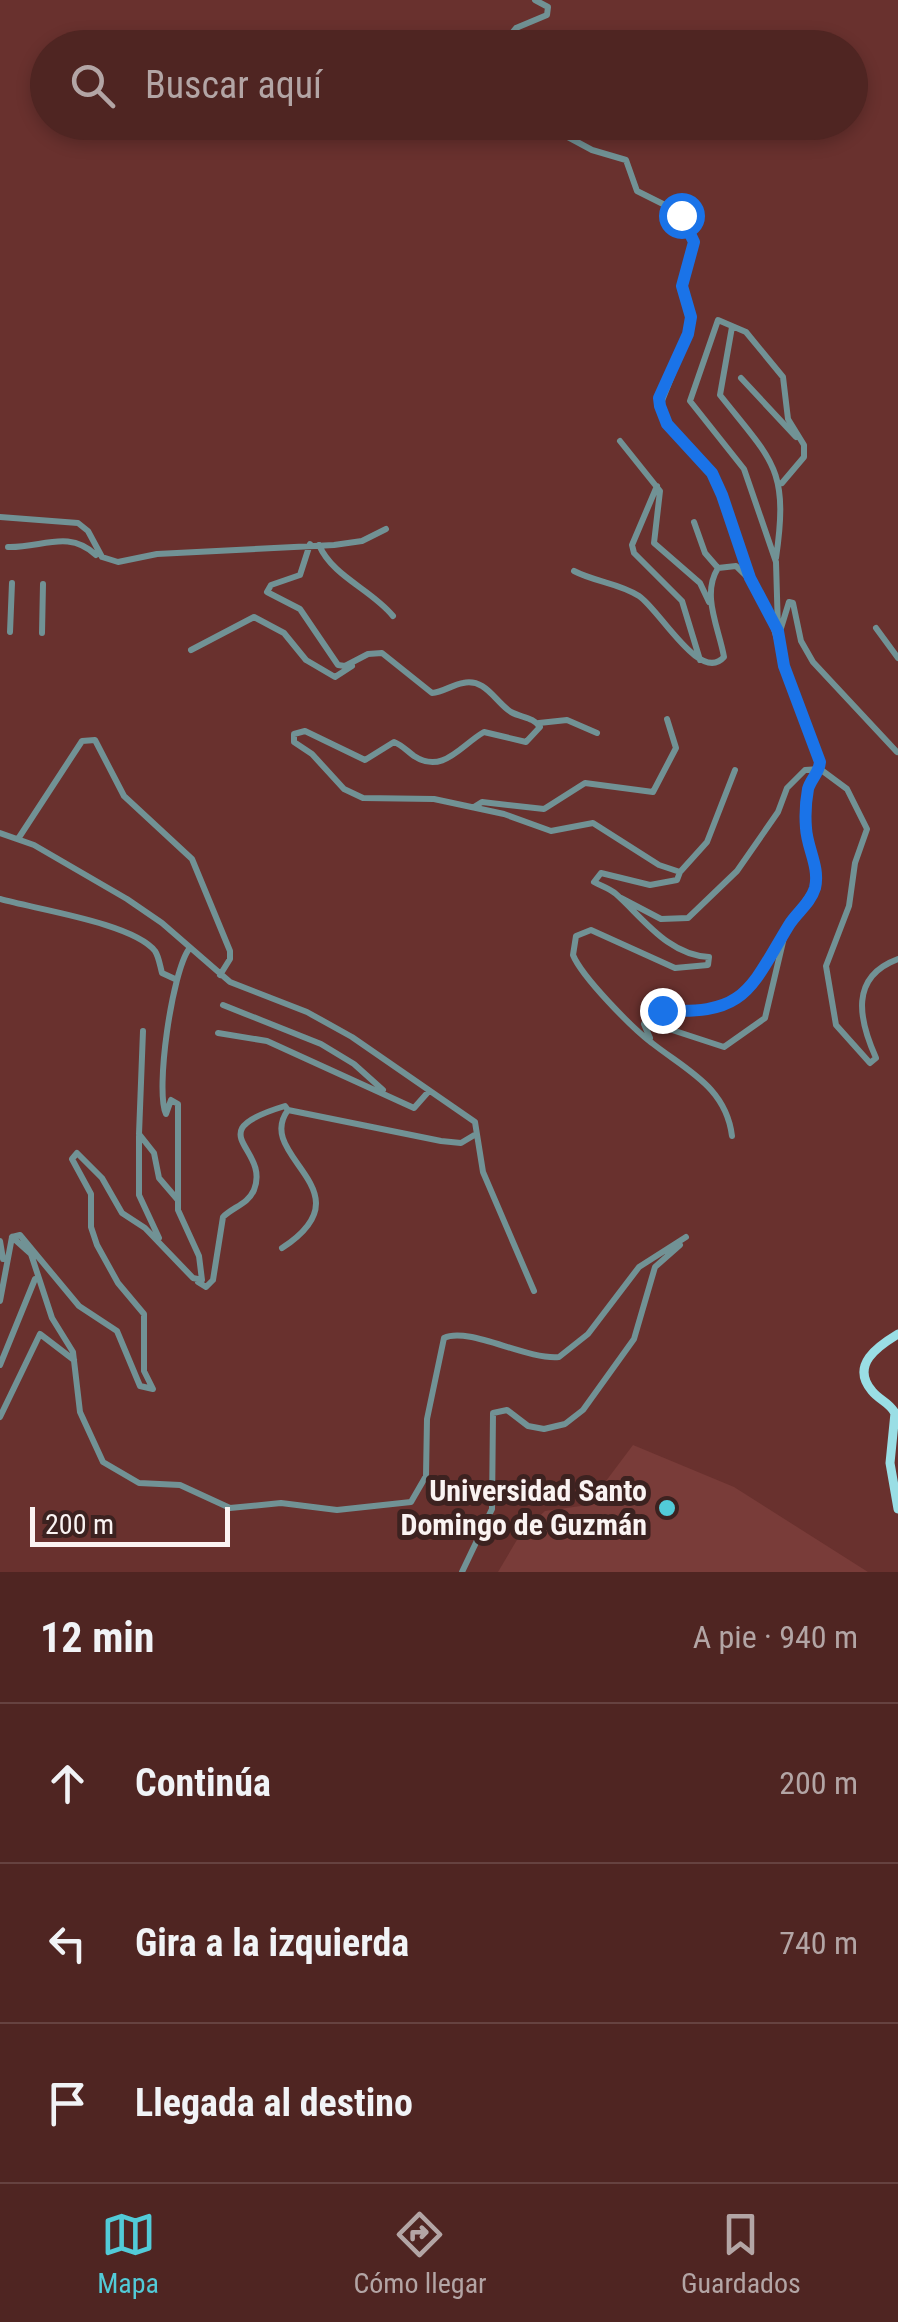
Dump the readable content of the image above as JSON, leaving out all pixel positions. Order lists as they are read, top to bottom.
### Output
{
  "places": ["Universidad Santo Domingo de Guzmán"],
  "scale_bar": "200 m",
  "page": {
    "search": "Buscar aquí",
    "scale": "200 m",
    "heading": ["12 min", "A pie · 940 m"],
    "list": [
      ["Continúa", "200 m"],
      ["Gira a la izquierda", "740 m"],
      "Llegada al destino"
    ],
    "nav": ["Mapa", "Cómo llegar", "Guardados"]
  }
}
